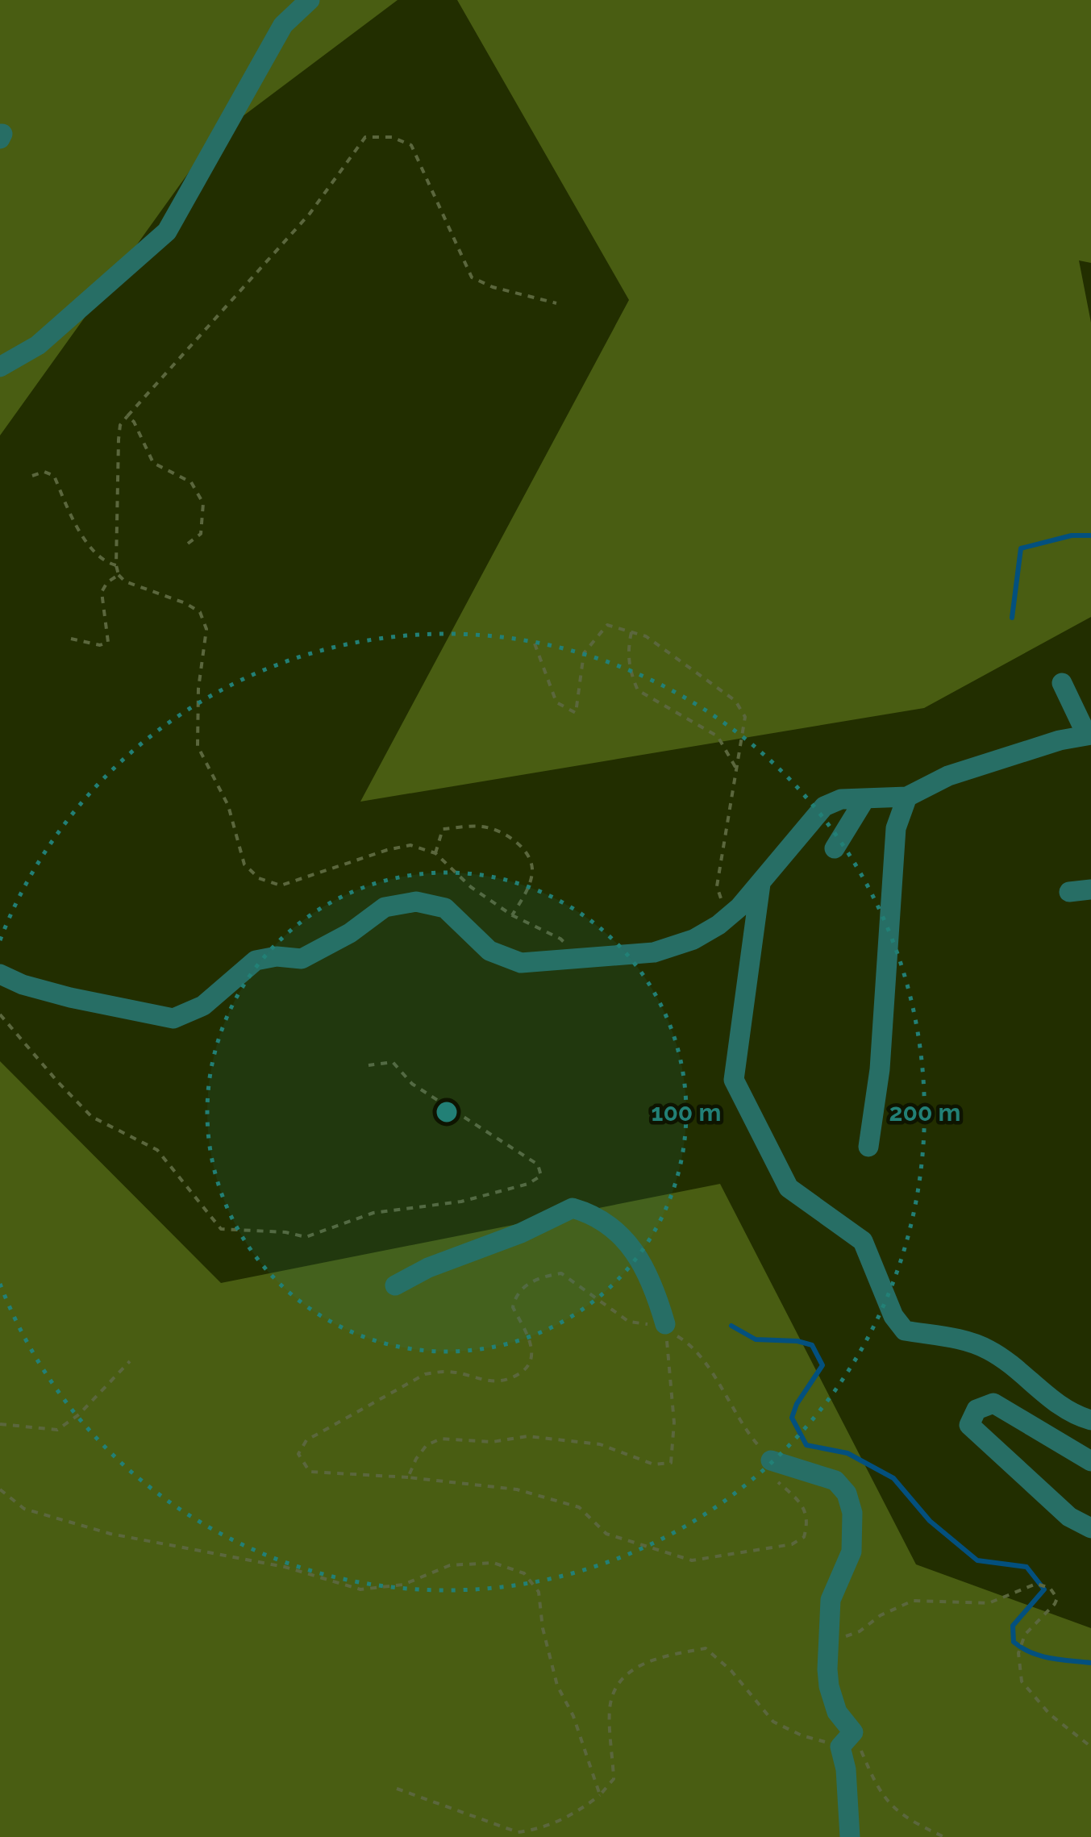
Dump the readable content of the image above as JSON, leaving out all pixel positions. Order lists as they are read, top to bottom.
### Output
{
  "rings": ["100 m", "200 m"]
}
